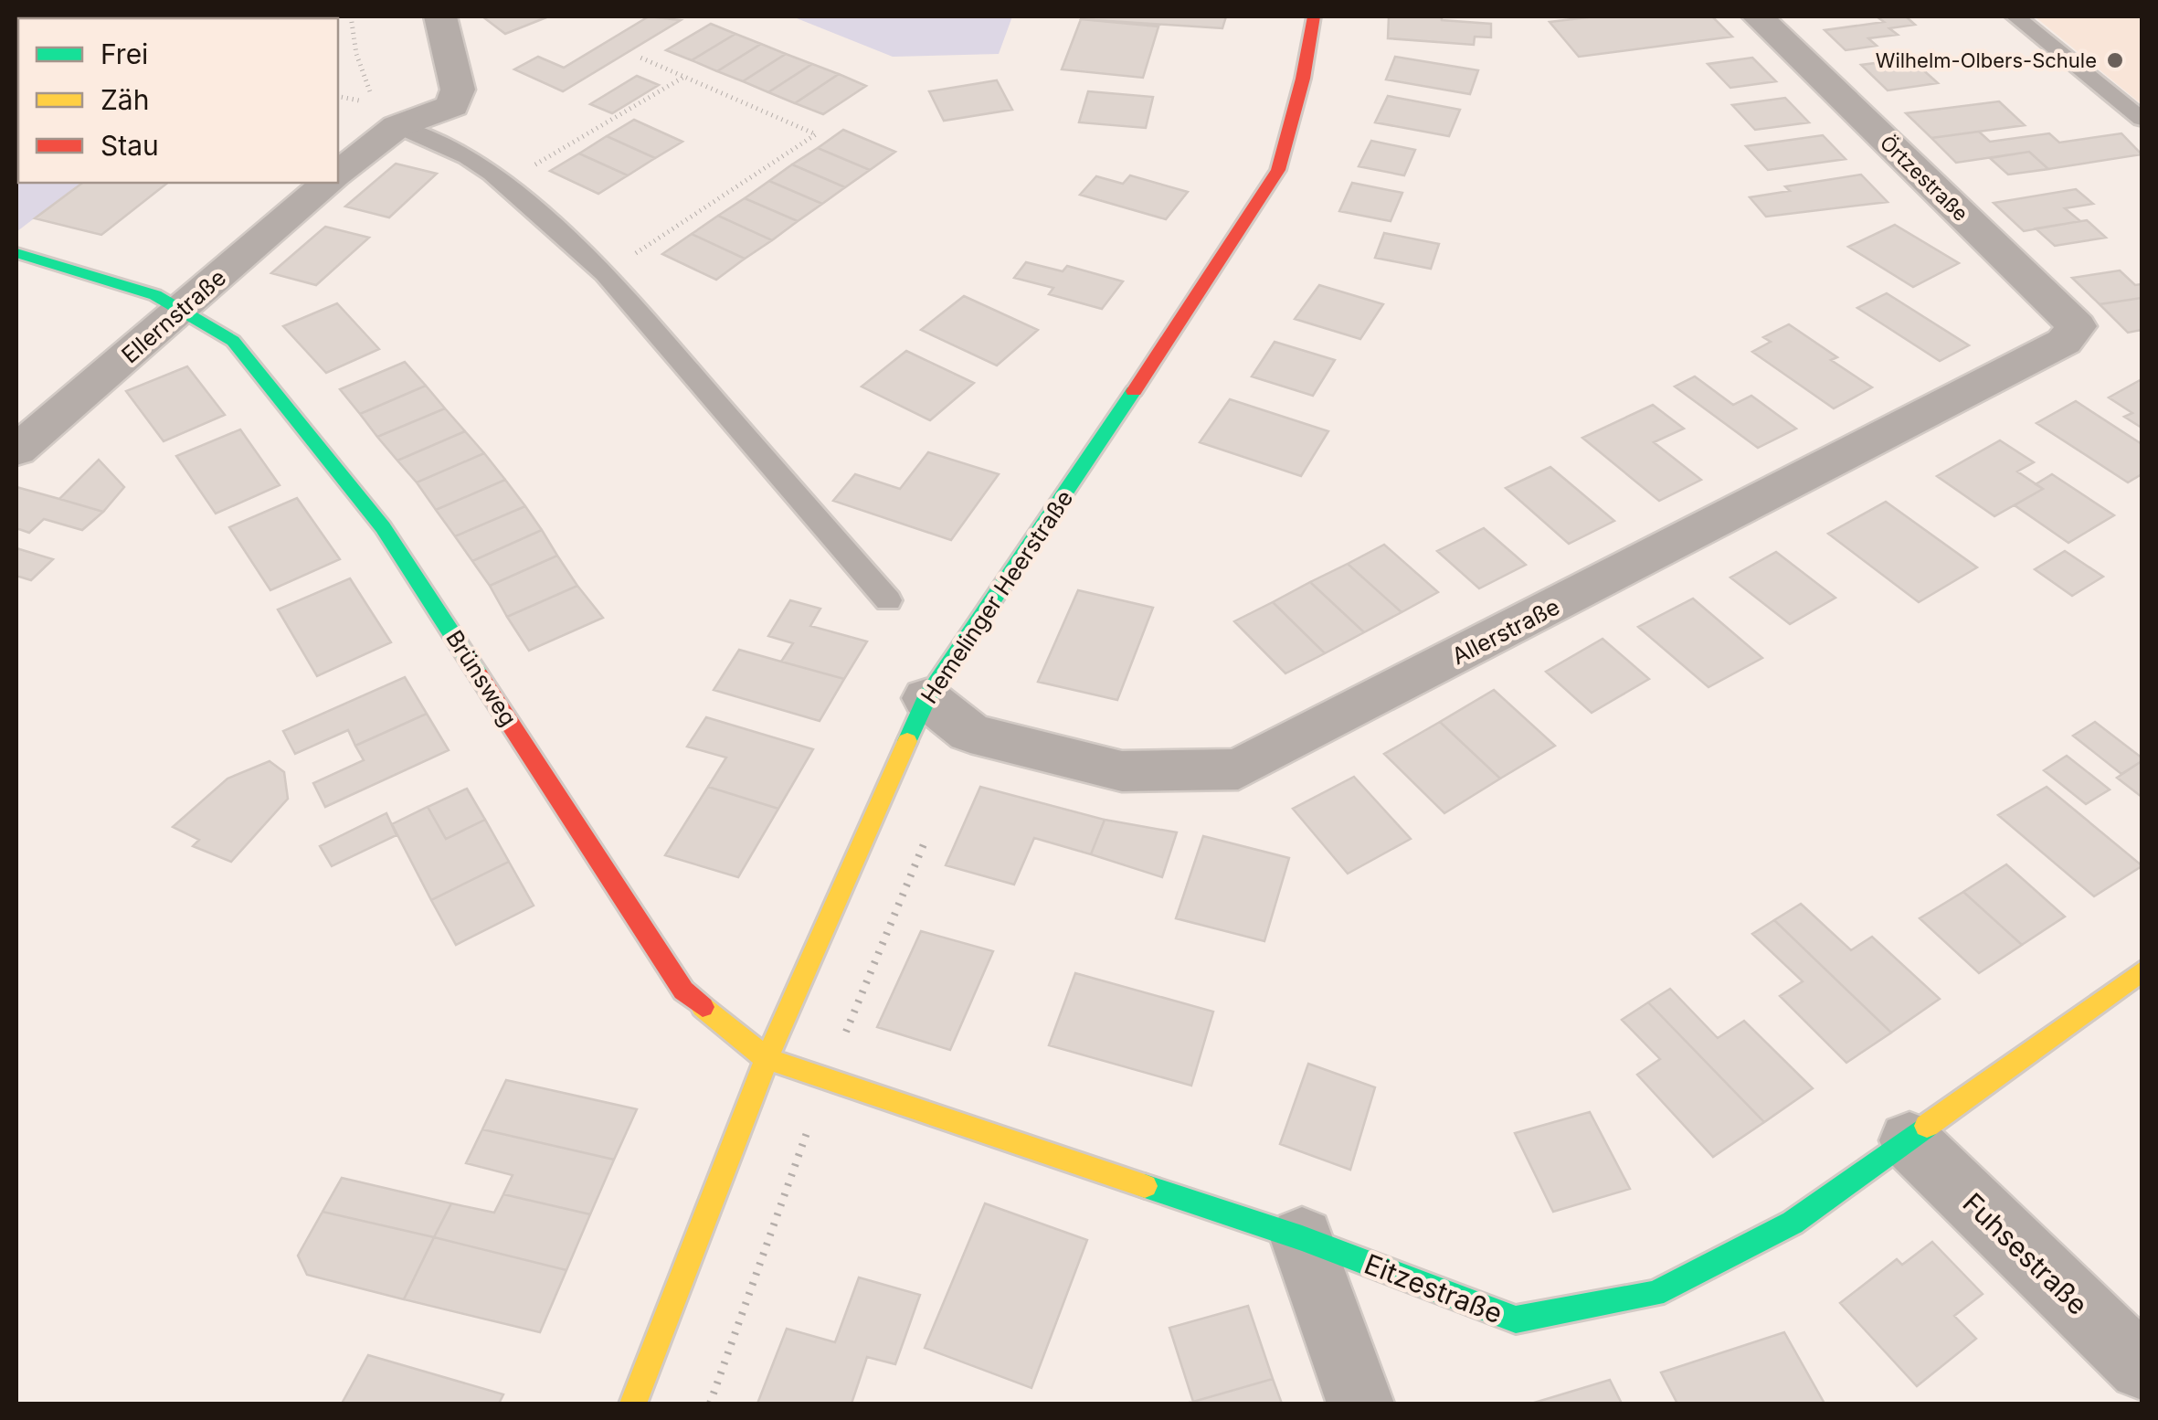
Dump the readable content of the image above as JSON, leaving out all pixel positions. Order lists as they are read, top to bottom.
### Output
{
  "streets": {
    "street": [
      "Örtzestraße",
      "Ellernstraße",
      "Hemelinger Heerstraße",
      "Allerstraße",
      "Brünsweg",
      "Fuhsestraße",
      "Eitzestraße"
    ]
  },
  "crossings": [
    ["Örtzestraße", "Allerstraße"],
    ["Ellernstraße", "Brünsweg"],
    ["Hemelinger Heerstraße", "Allerstraße"],
    ["Hemelinger Heerstraße", "Brünsweg"],
    ["Hemelinger Heerstraße", "Eitzestraße"],
    ["Brünsweg", "Eitzestraße"],
    ["Fuhsestraße", "Eitzestraße"]
  ],
  "places": ["Wilhelm-Olbers-Schule"],
  "legend": ["Frei", "Zäh", "Stau"]
}
